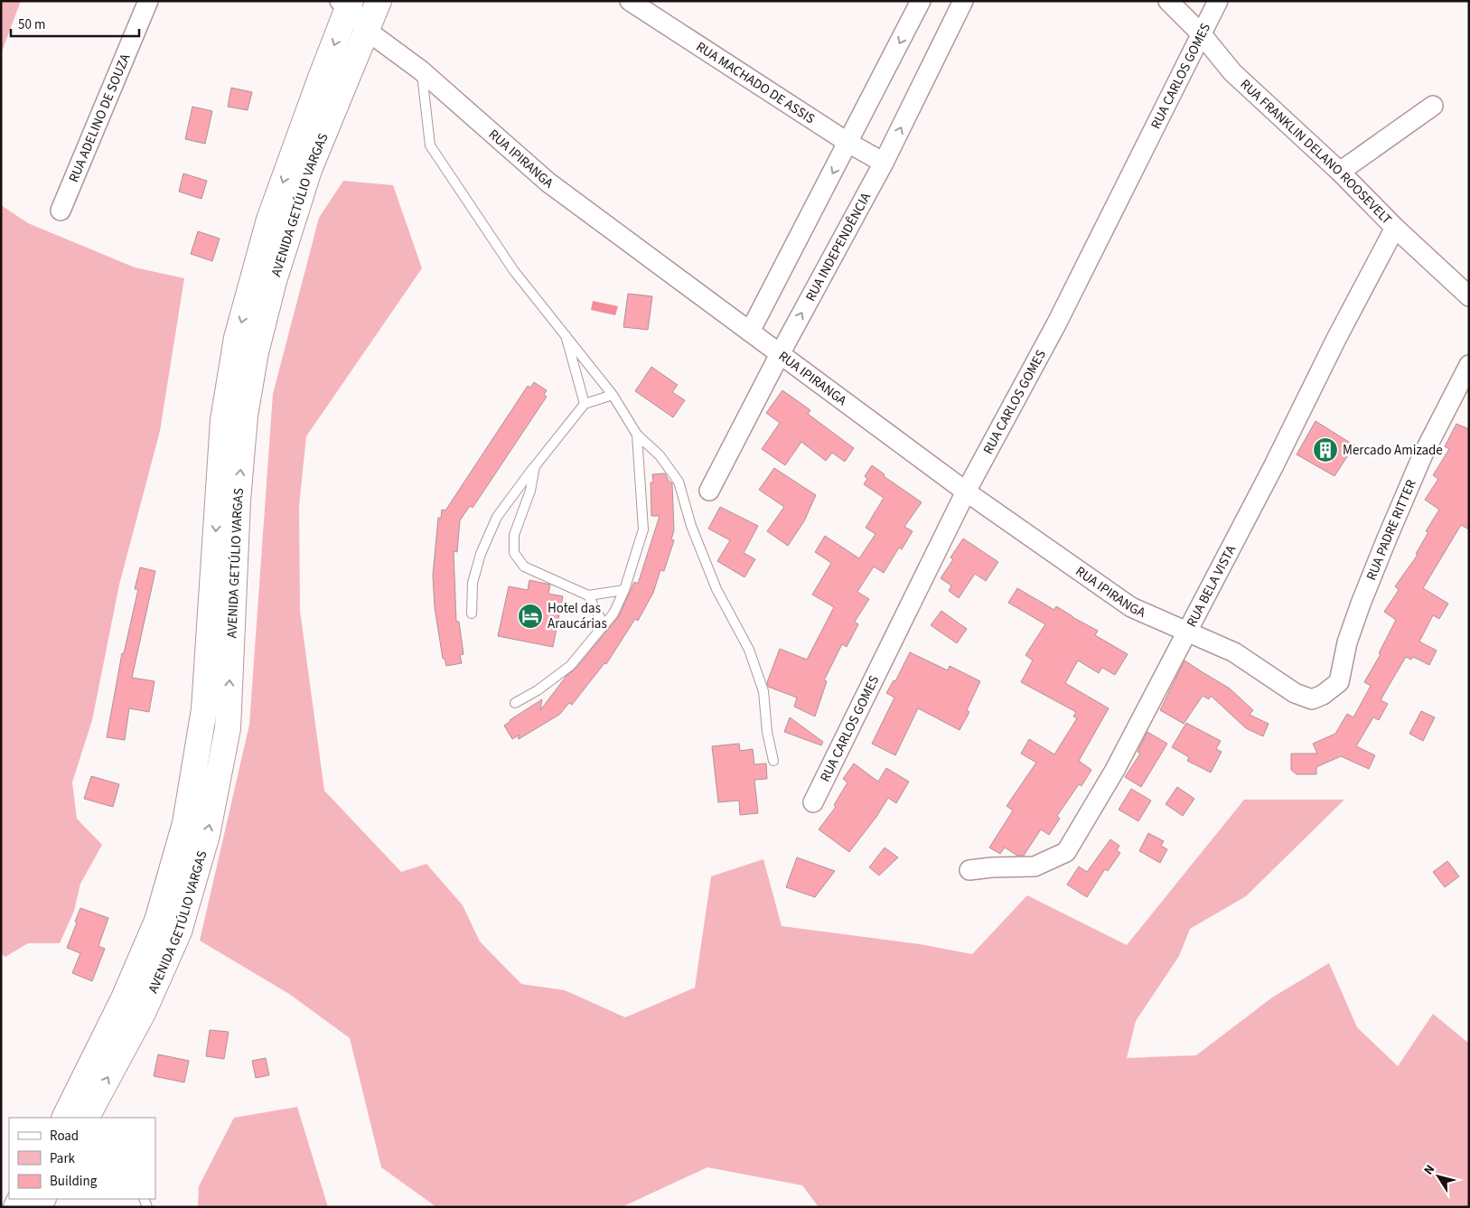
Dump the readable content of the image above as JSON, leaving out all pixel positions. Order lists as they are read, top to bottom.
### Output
{
  "streets": {
    "main road": ["AVENIDA GETÚLIO VARGAS"],
    "street": [
      "RUA CARLOS GOMES",
      "RUA MACHADO DE ASSIS",
      "RUA ADELINO DE SOUZA",
      "RUA FRANKLIN DELANO ROOSEVELT",
      "RUA IPIRANGA",
      "RUA INDEPENDÊNCIA",
      "RUA PADRE RITTER",
      "RUA BELA VISTA"
    ]
  },
  "crossings": [
    ["RUA CARLOS GOMES", "RUA FRANKLIN DELANO ROOSEVELT"],
    ["RUA CARLOS GOMES", "RUA IPIRANGA"],
    ["RUA MACHADO DE ASSIS", "RUA INDEPENDÊNCIA"],
    ["RUA FRANKLIN DELANO ROOSEVELT", "RUA BELA VISTA"],
    ["RUA IPIRANGA", "AVENIDA GETÚLIO VARGAS"],
    ["RUA IPIRANGA", "RUA INDEPENDÊNCIA"],
    ["RUA IPIRANGA", "RUA PADRE RITTER"],
    ["RUA IPIRANGA", "RUA BELA VISTA"]
  ],
  "places": {
    "building": ["Mercado Amizade"],
    "hotel": ["Hotel das Araucárias"]
  },
  "legend": ["Road", "Park", "Building"],
  "scale_bar": "50 m",
  "north": "top left"
}
